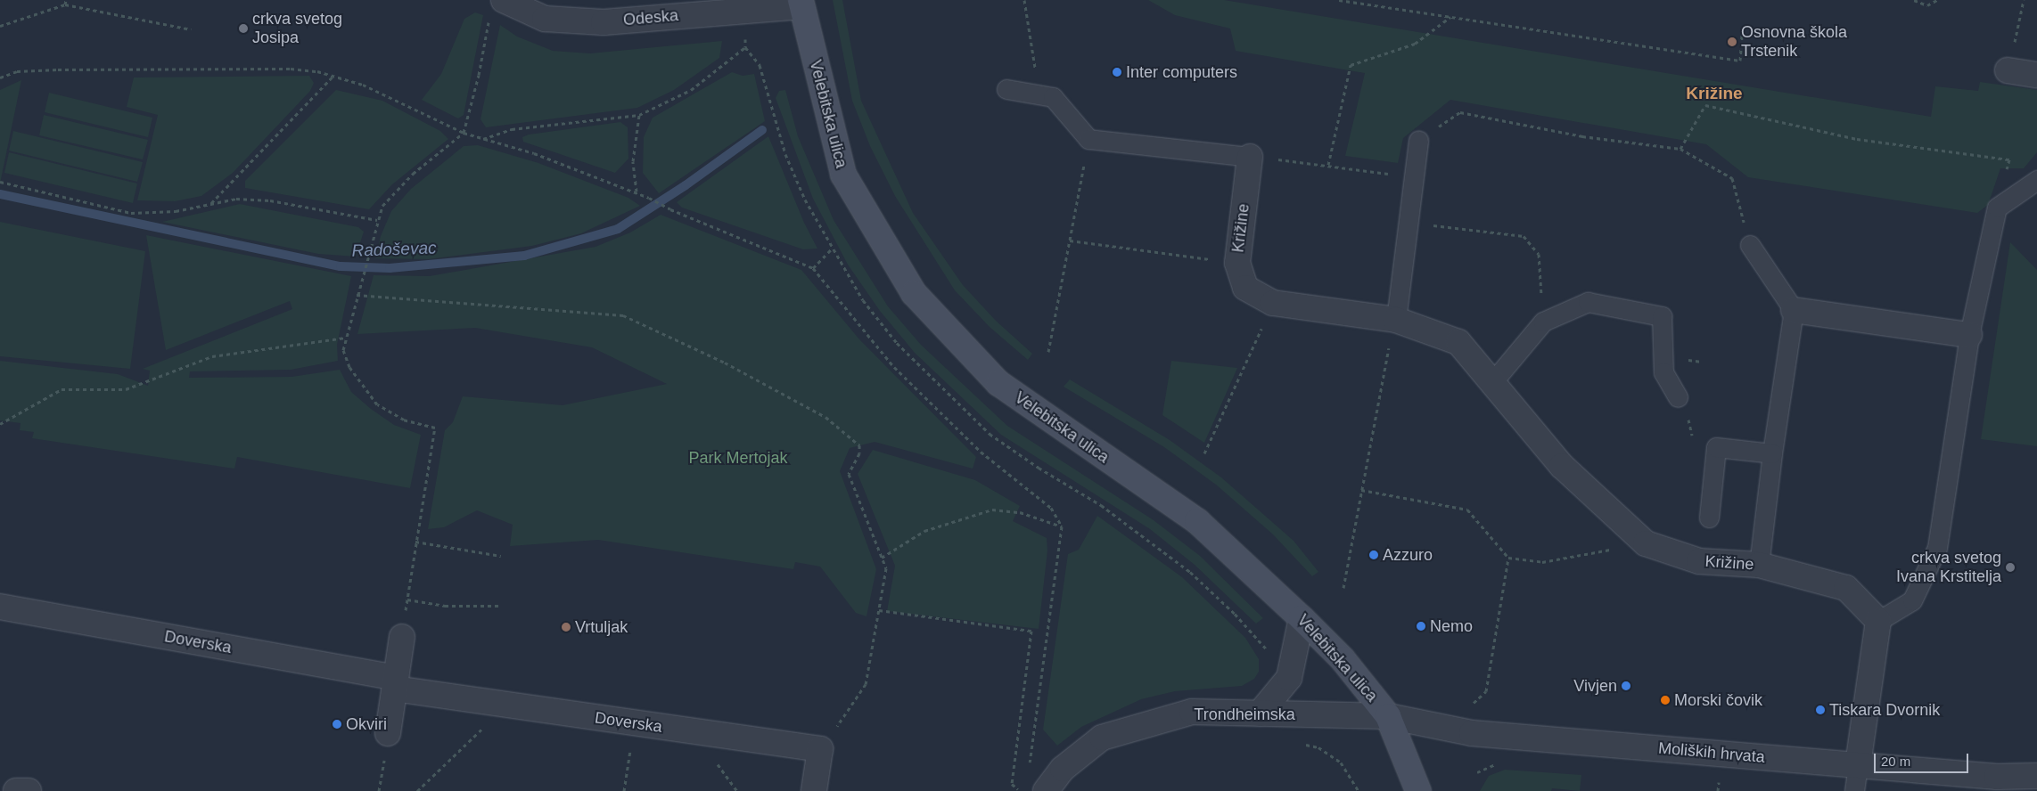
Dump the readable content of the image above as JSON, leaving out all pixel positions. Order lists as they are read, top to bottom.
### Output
{
  "streets": {
    "street": [
      "Odeska",
      "Velebitska ulica",
      "Križine",
      "Doverska",
      "Trondheimska",
      "Moliških hrvata"
    ]
  },
  "crossings": [
    ["Odeska", "Velebitska ulica"],
    ["Velebitska ulica", "Trondheimska"],
    ["Velebitska ulica", "Moliških hrvata"],
    ["Trondheimska", "Moliških hrvata"]
  ],
  "districts": ["Križine"],
  "water": ["Radoševac"],
  "parks": ["Park Mertojak"],
  "places": [
    "crkva svetog Josipa",
    "Osnovna škola Trstenik",
    "Inter computers",
    "Azzuro",
    "crkva svetog Ivana Krstitelja",
    "Nemo",
    "Vrtuljak",
    "Vivjen",
    "Morski čovik",
    "Tiskara Dvornik",
    "Okviri"
  ],
  "scale_bar": "20 m"
}
